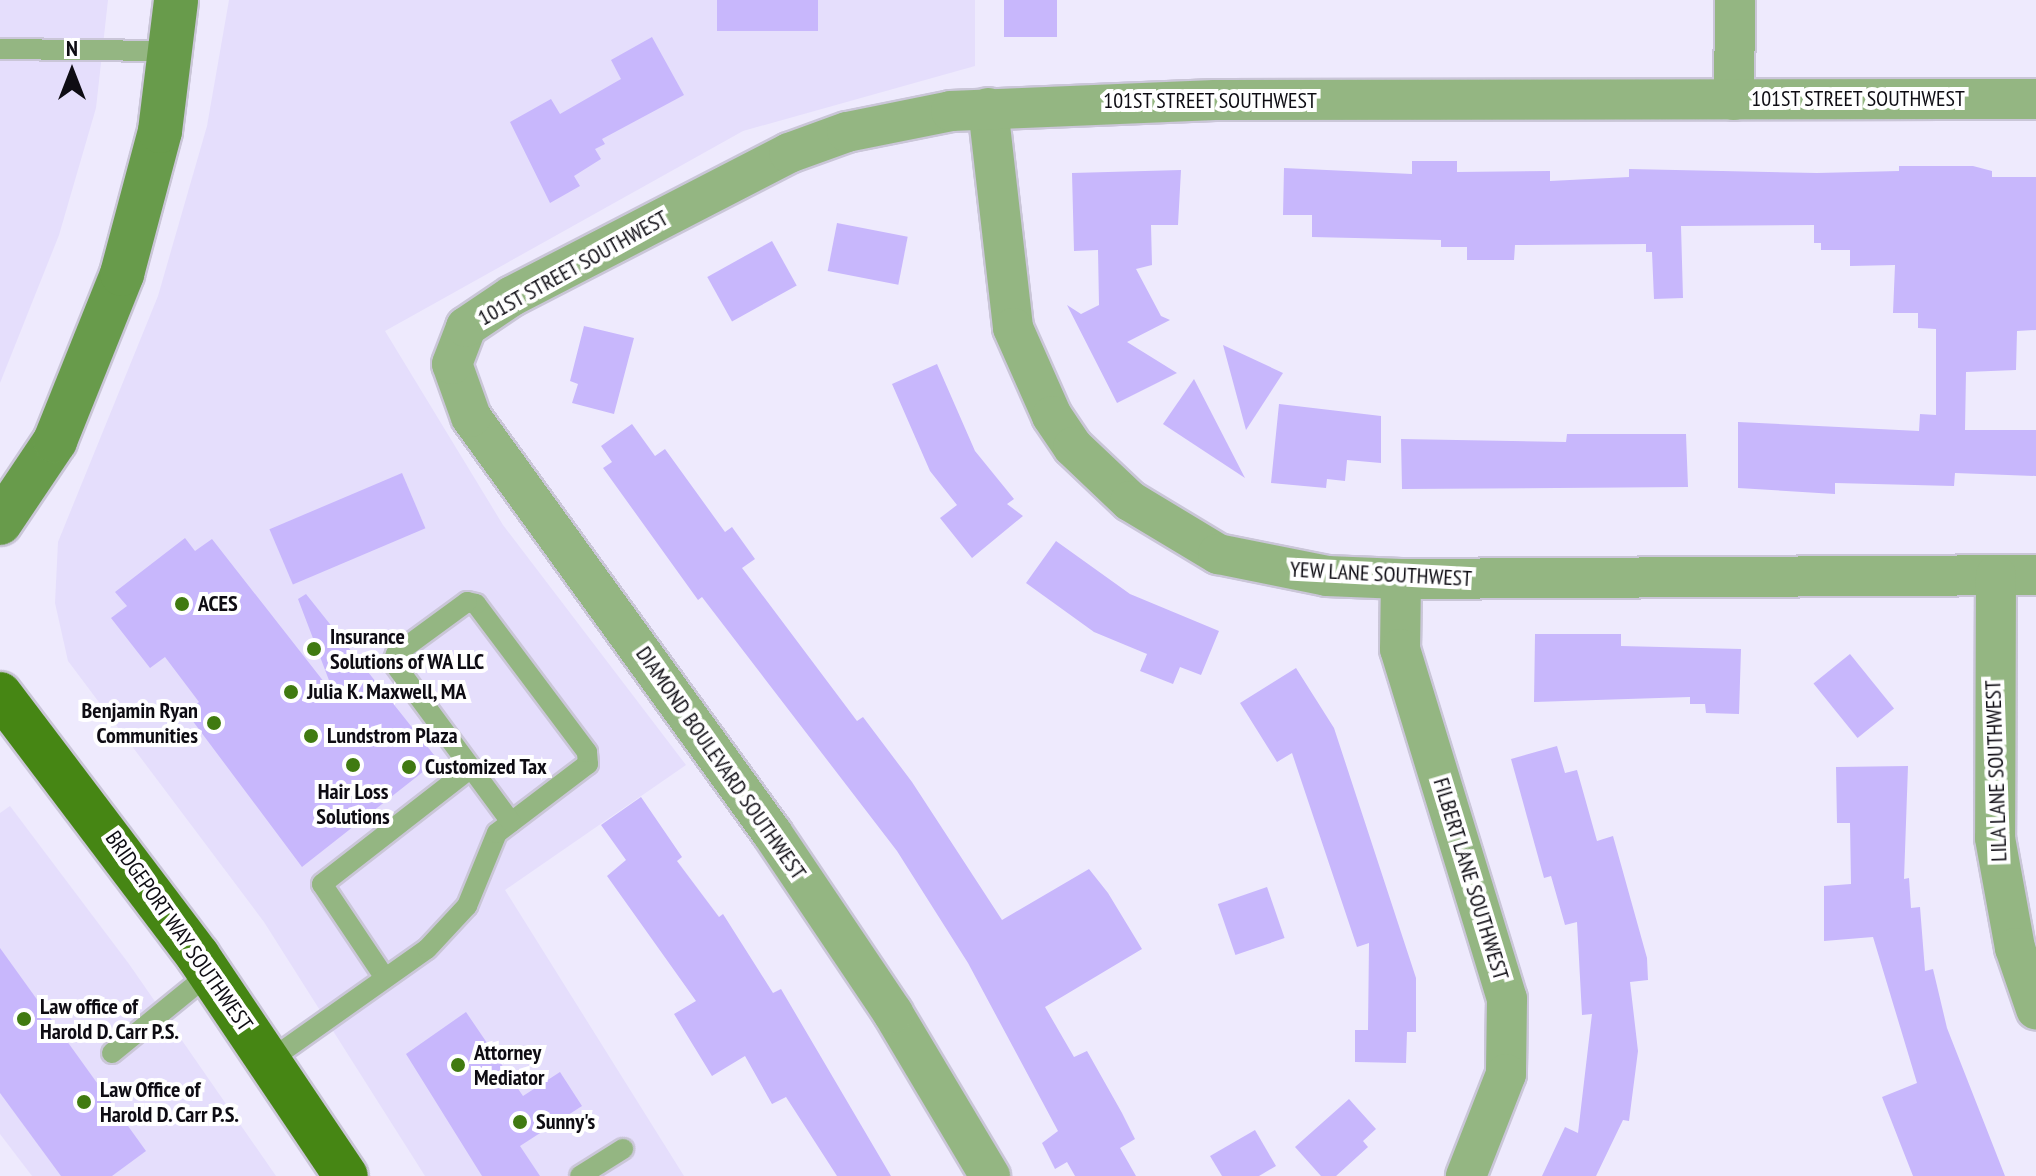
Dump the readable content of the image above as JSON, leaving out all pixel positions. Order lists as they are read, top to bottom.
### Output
{
  "streets": {
    "main road": ["BRIDGEPORT WAY SOUTHWEST"],
    "street": [
      "101ST STREET SOUTHWEST",
      "YEW LANE SOUTHWEST",
      "DIAMOND BOULEVARD SOUTHWEST",
      "LILA LANE SOUTHWEST",
      "FILBERT LANE SOUTHWEST"
    ]
  },
  "crossings": [
    ["101ST STREET SOUTHWEST", "YEW LANE SOUTHWEST"],
    ["101ST STREET SOUTHWEST", "DIAMOND BOULEVARD SOUTHWEST"],
    ["YEW LANE SOUTHWEST", "LILA LANE SOUTHWEST"],
    ["YEW LANE SOUTHWEST", "FILBERT LANE SOUTHWEST"]
  ],
  "places": [
    "ACES",
    "Insurance Solutions of WA LLC",
    "Julia K. Maxwell, MA",
    "Benjamin Ryan Communities",
    "Lundstrom Plaza",
    "Hair Loss Solutions",
    "Customized Tax",
    "Law office of Harold D. Carr P.S.",
    "Attorney Mediator",
    "Law Office of Harold D. Carr P.S.",
    "Sunny's"
  ],
  "north": "top"
}
